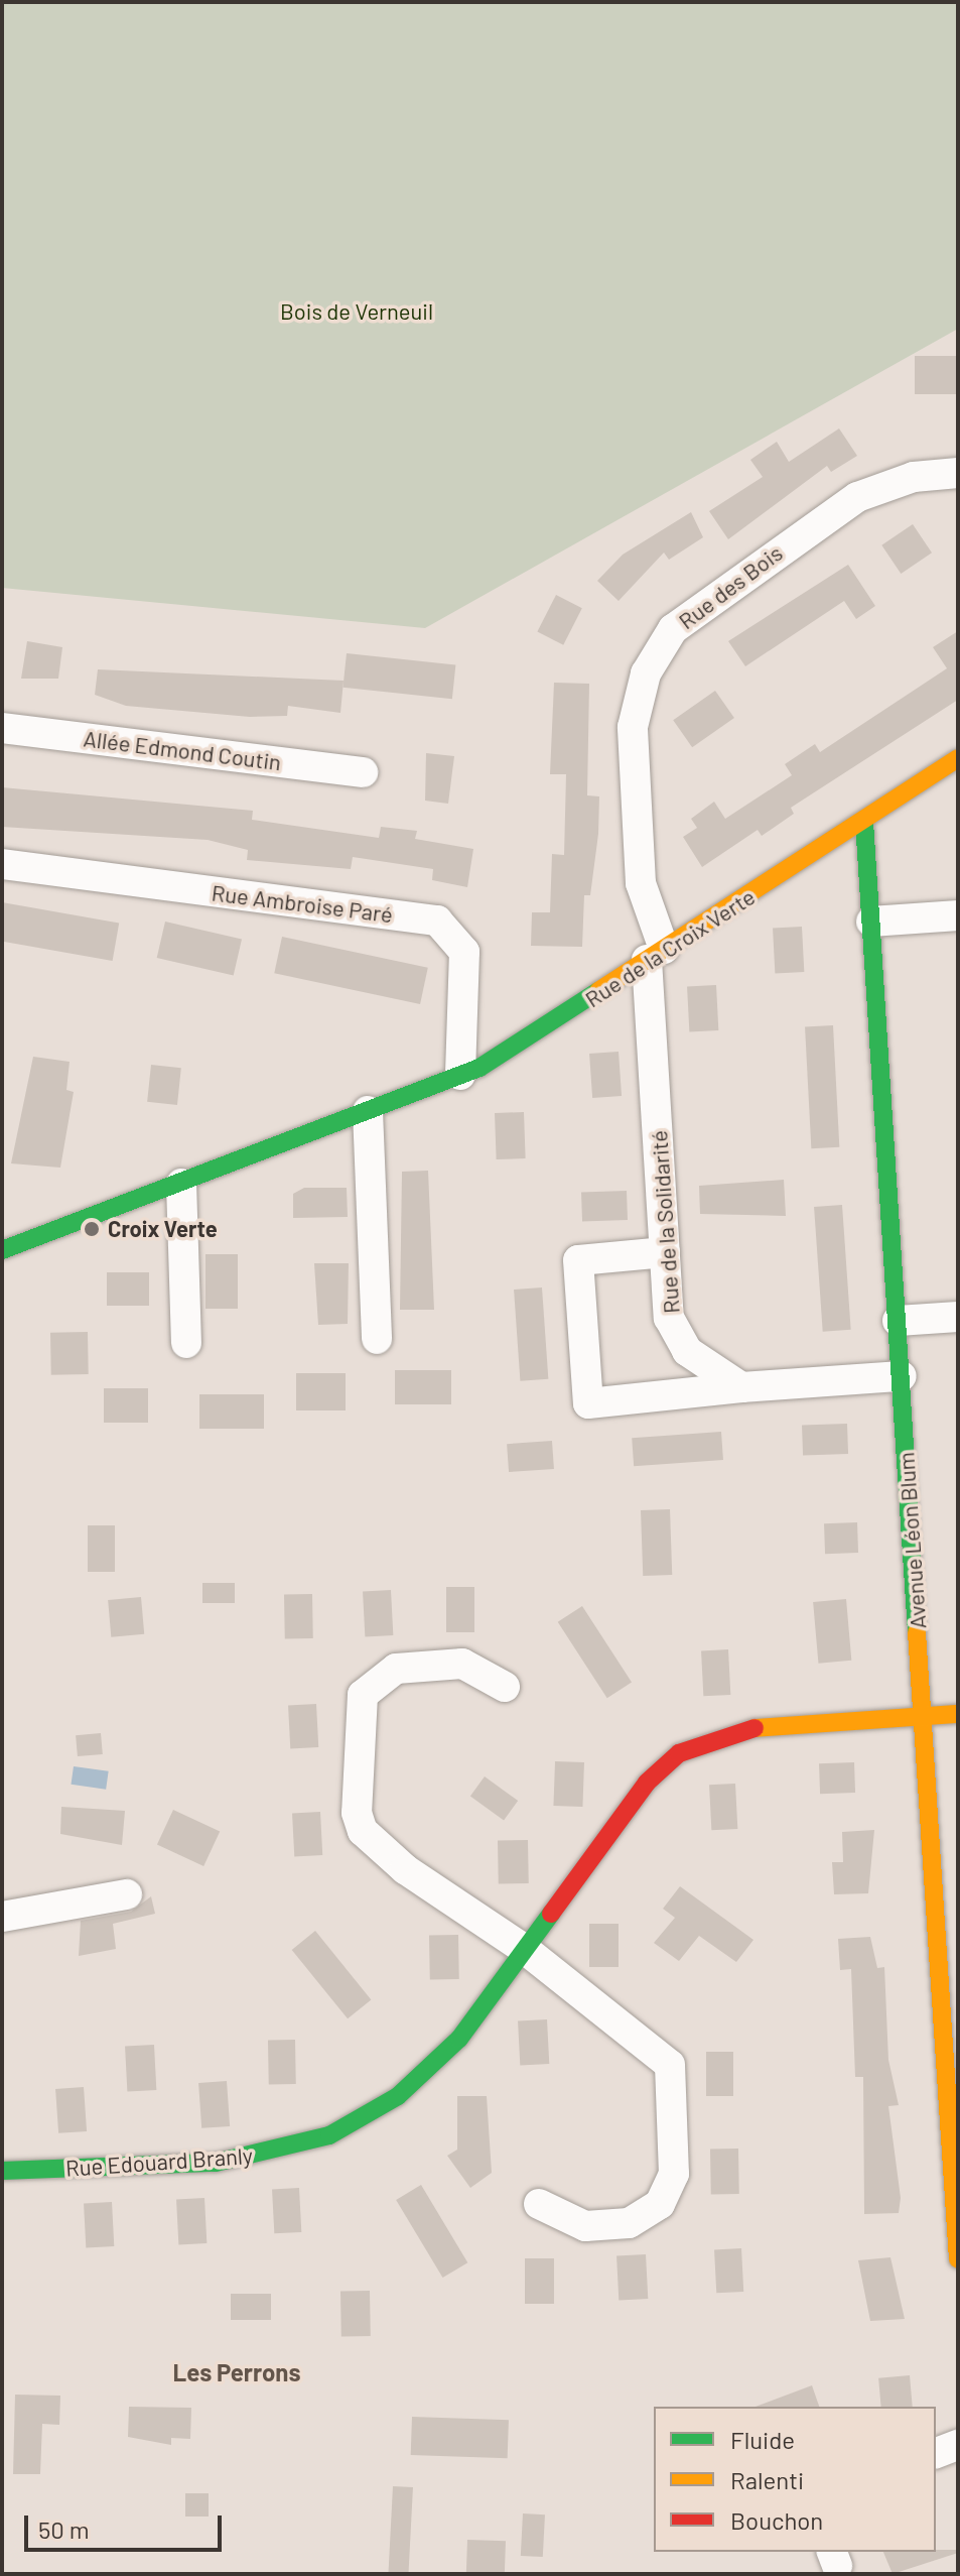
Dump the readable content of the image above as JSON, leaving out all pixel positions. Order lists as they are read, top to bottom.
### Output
{
  "streets": {
    "street": [
      "Rue des Bois",
      "Allée Edmond Coutin",
      "Rue Ambroise Paré",
      "Rue de la Croix Verte",
      "Rue de la Solidarité",
      "Avenue Léon Blum",
      "Rue Edouard Branly"
    ]
  },
  "crossings": [
    ["Rue des Bois", "Rue de la Croix Verte"],
    ["Rue des Bois", "Rue de la Solidarité"],
    ["Rue Ambroise Paré", "Rue de la Croix Verte"],
    ["Rue de la Croix Verte", "Rue de la Solidarité"],
    ["Rue de la Croix Verte", "Avenue Léon Blum"],
    ["Avenue Léon Blum", "Rue Edouard Branly"]
  ],
  "districts": ["Les Perrons"],
  "parks": ["Bois de Verneuil"],
  "places": ["Croix Verte"],
  "legend": ["Fluide", "Ralenti", "Bouchon"],
  "scale_bar": "50 m"
}
